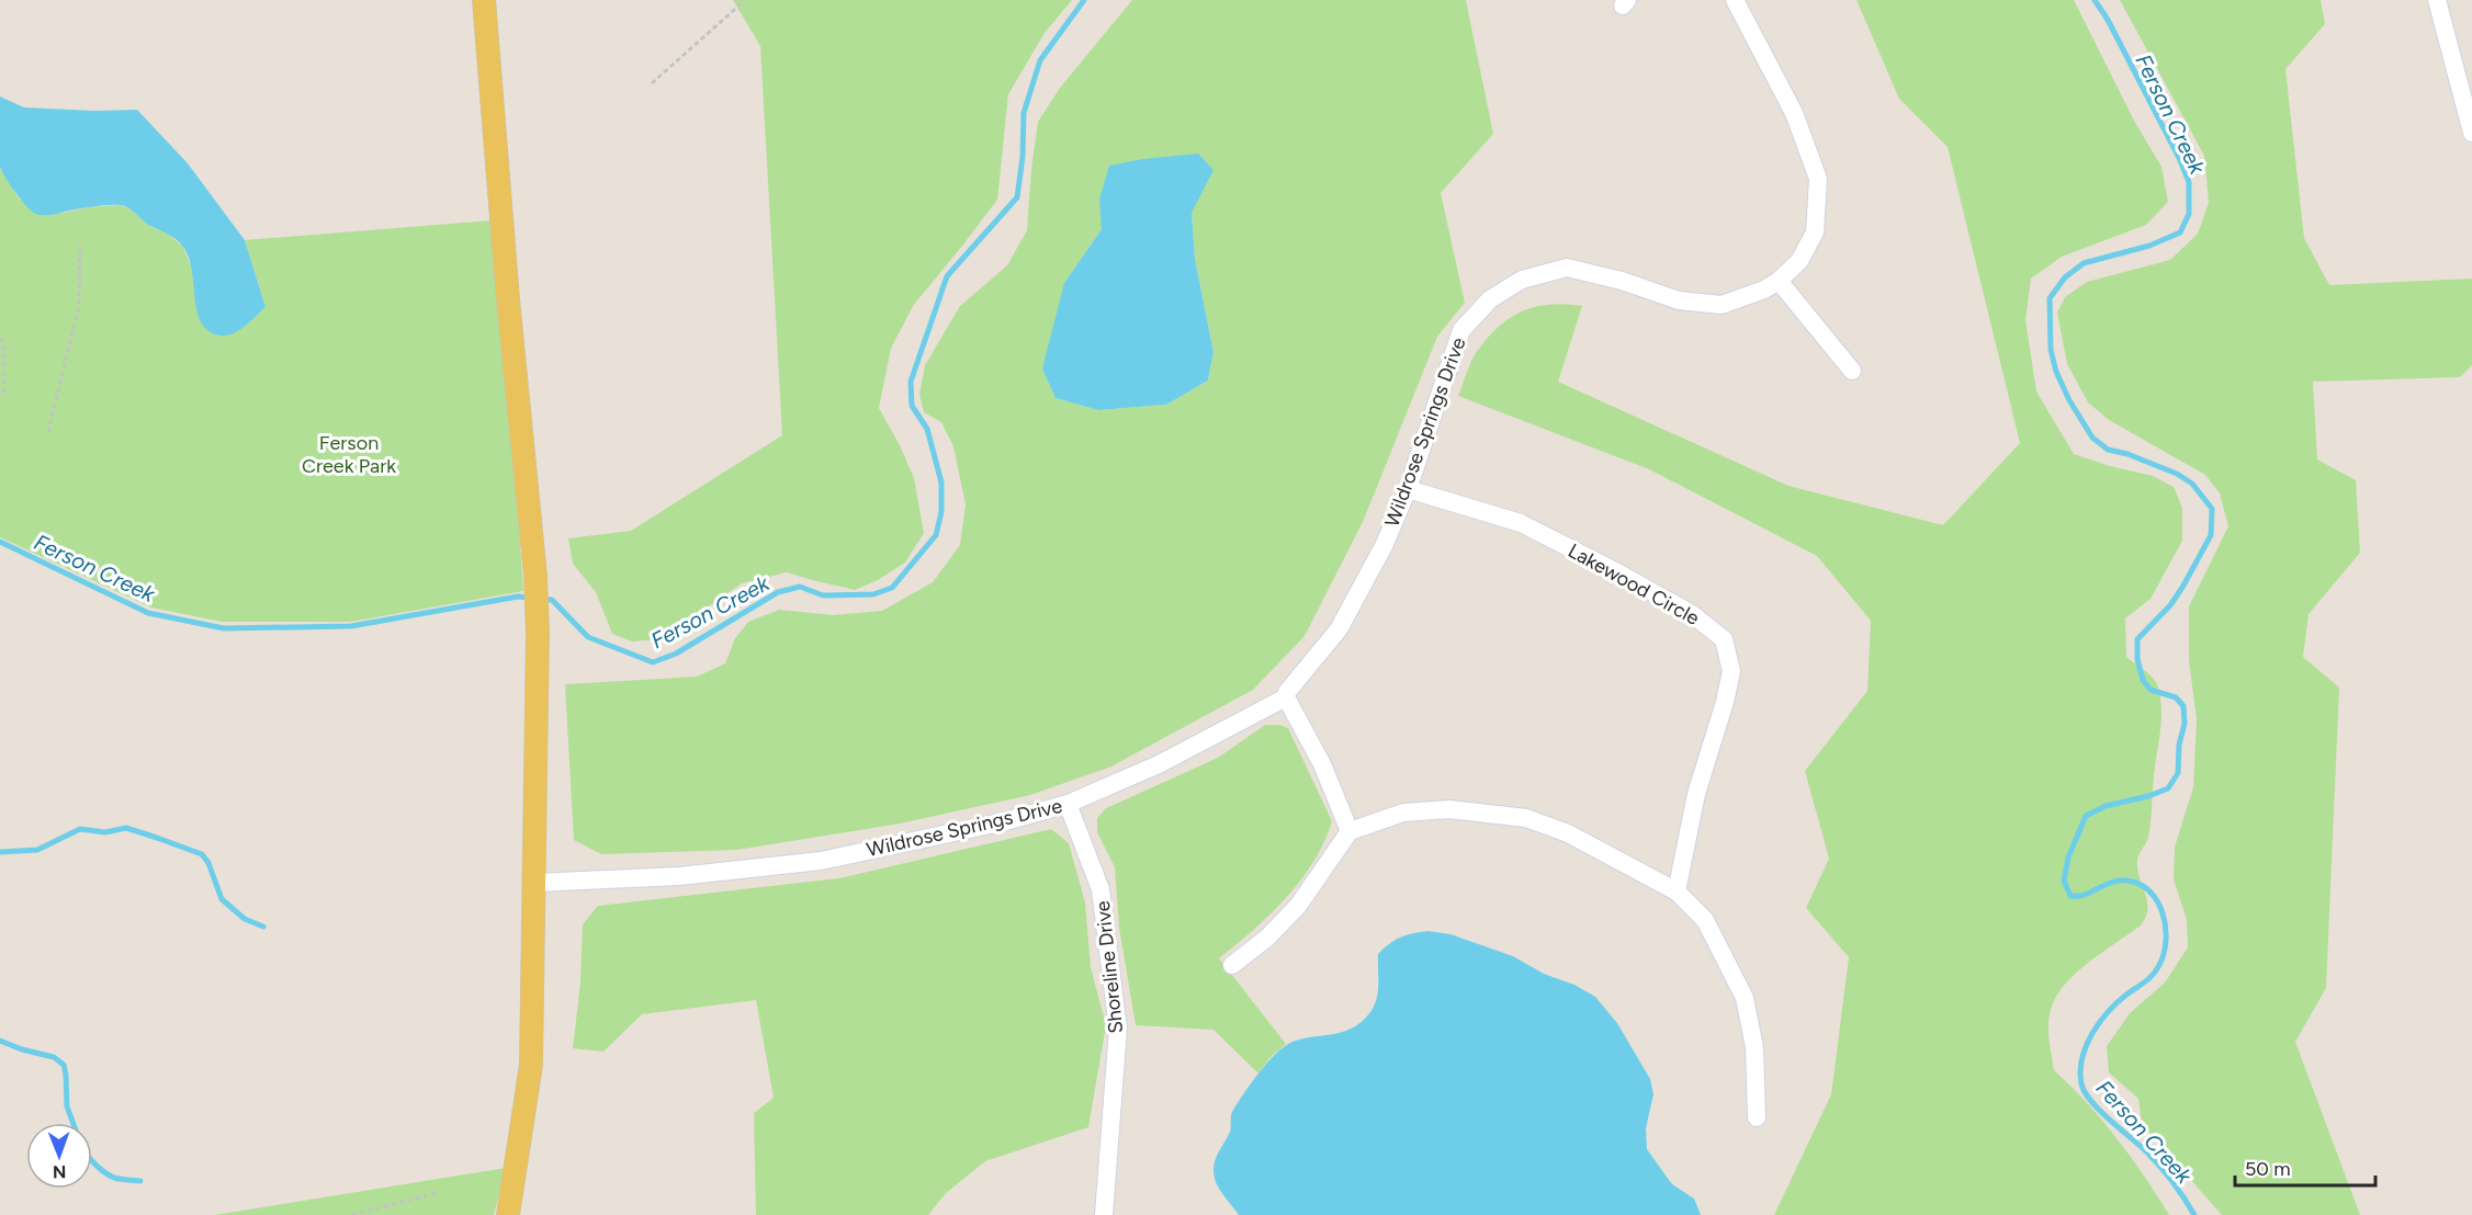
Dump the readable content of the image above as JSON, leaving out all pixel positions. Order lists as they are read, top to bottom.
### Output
{
  "streets": {
    "street": ["Wildrose Springs Drive", "Lakewood Circle", "Shoreline Drive"]
  },
  "crossings": [
    ["Wildrose Springs Drive", "Lakewood Circle"],
    ["Wildrose Springs Drive", "Shoreline Drive"]
  ],
  "water": ["Ferson Creek"],
  "parks": ["Ferson Creek Park"],
  "scale_bar": "50 m",
  "north": "bottom"
}
